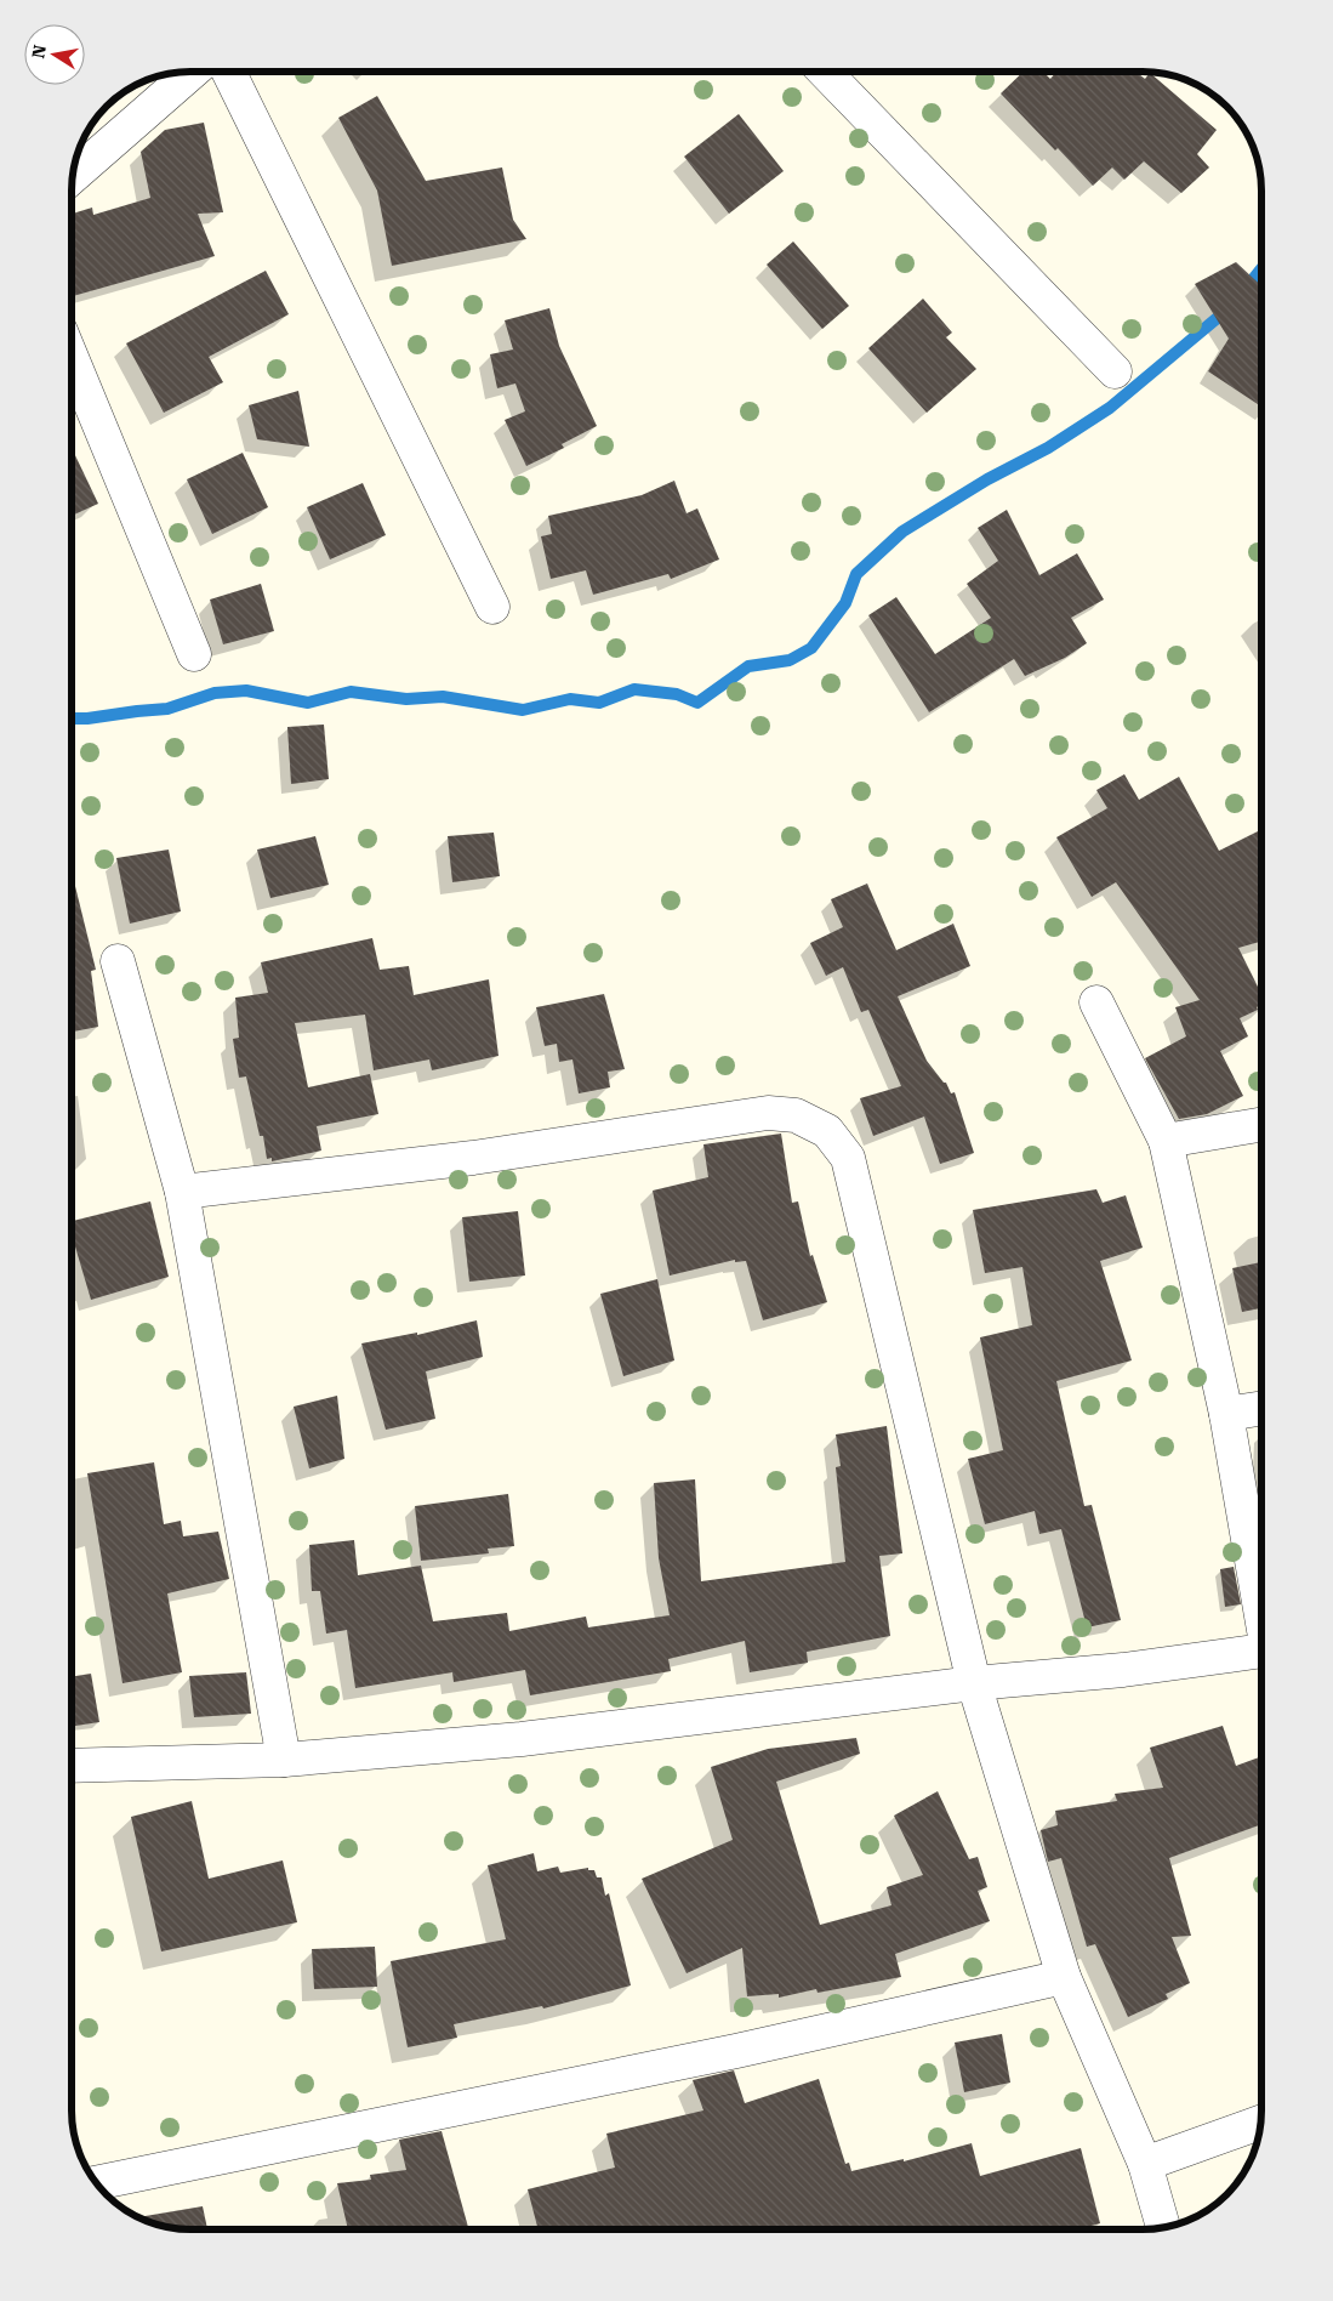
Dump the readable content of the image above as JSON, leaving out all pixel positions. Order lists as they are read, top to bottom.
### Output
{
  "north": "left"
}
